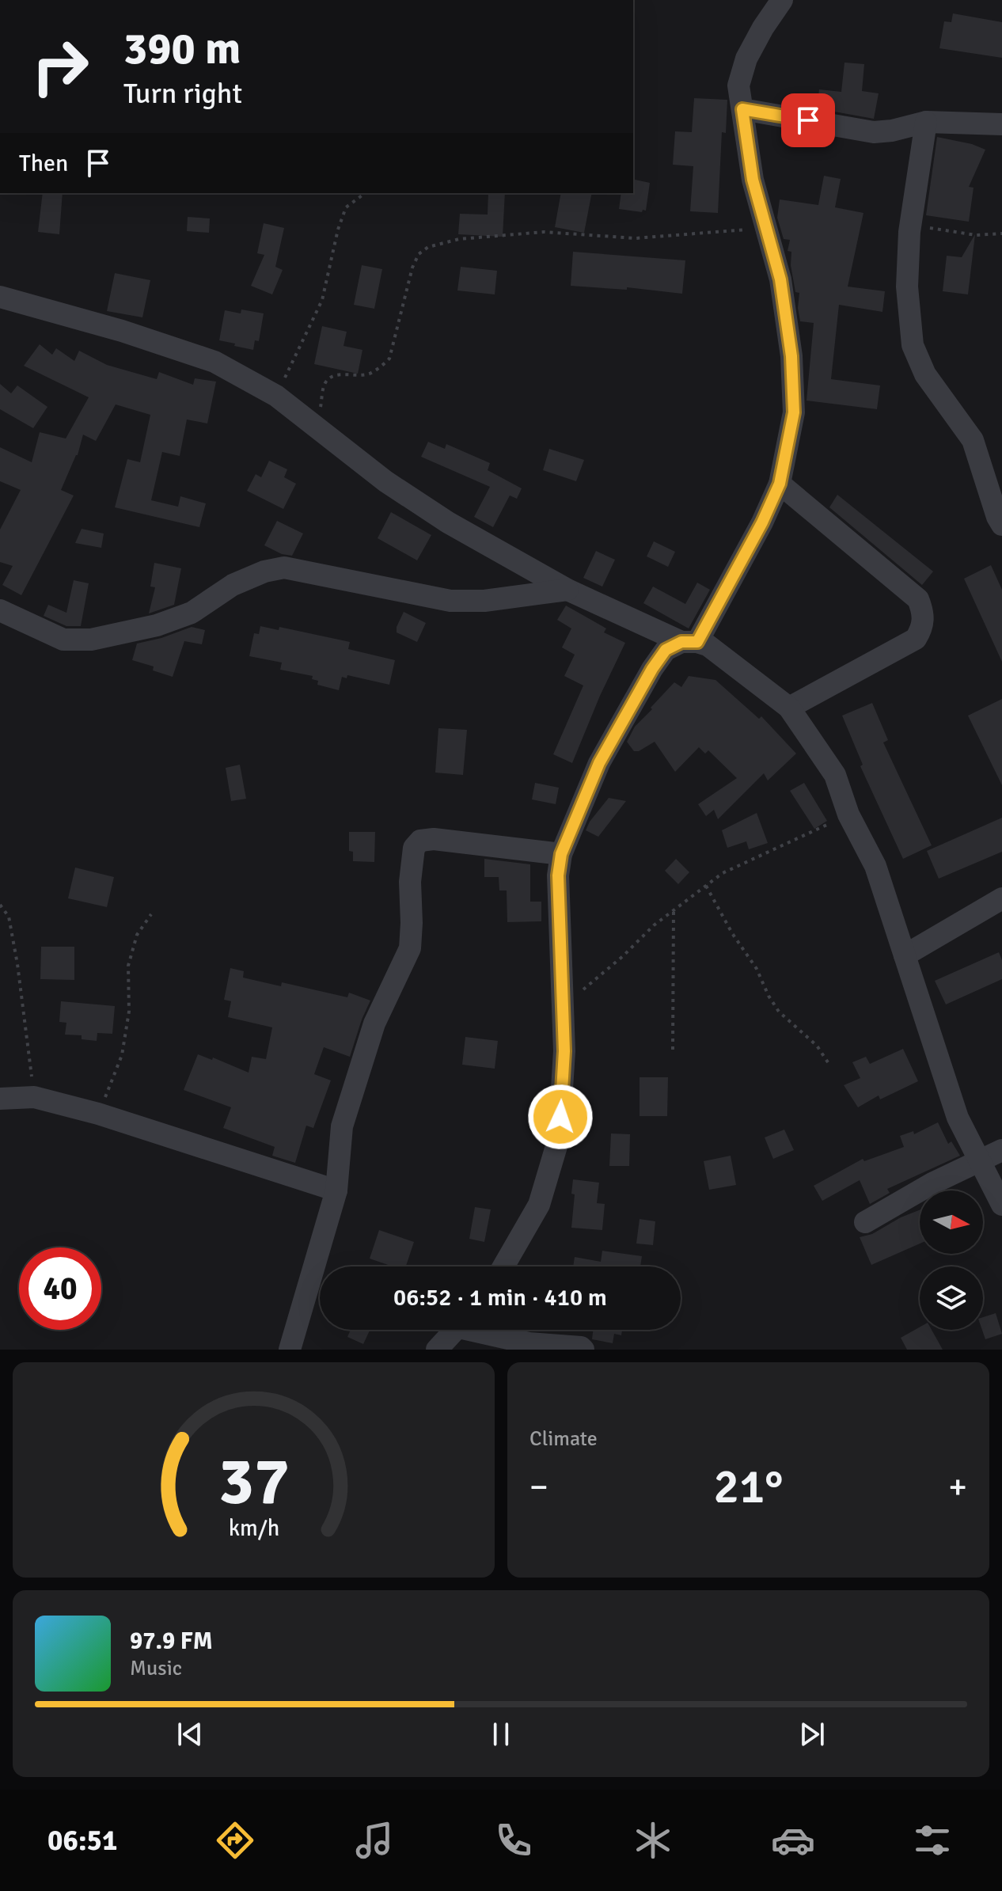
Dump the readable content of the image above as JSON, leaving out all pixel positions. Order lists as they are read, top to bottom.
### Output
{
  "north": "right",
  "page": {
    "turn": ["390 m", "Turn right"],
    "then": "Then",
    "limit": "40",
    "trip": "06:52 · 1 min · 410 m",
    "tile": "Climate",
    "heat": ["−", "21°", "+"],
    "song": ["97.9 FM", "Music"],
    "tabs": "06:51",
    "gauge": ["37", "km/h"]
  }
}
